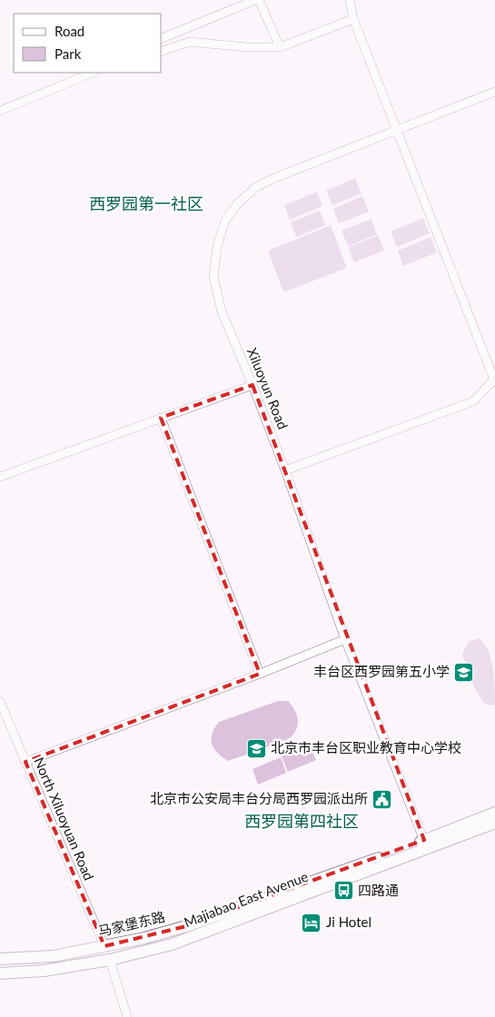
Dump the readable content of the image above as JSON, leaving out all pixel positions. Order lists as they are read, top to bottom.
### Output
{
  "streets": {
    "main road": ["Majiabao East Avenue", "马家堡东路"],
    "street": ["Xiluoyun Road", "North Xiluoyuan Road"]
  },
  "crossings": [
    ["Xiluoyun Road", "Majiabao East Avenue"],
    ["Xiluoyun Road", "马家堡东路"],
    ["North Xiluoyuan Road", "马家堡东路"],
    ["Majiabao East Avenue", "马家堡东路"]
  ],
  "districts": ["西罗园第一社区", "西罗园第四社区"],
  "places": {
    "school or university": ["丰台区西罗园第五小学", "北京市丰台区职业教育中心学校"],
    "public building": ["北京市公安局丰台分局西罗园派出所"],
    "bus stop": ["四路通"],
    "hotel": ["Ji Hotel"]
  },
  "legend": ["Road", "Park"]
}
